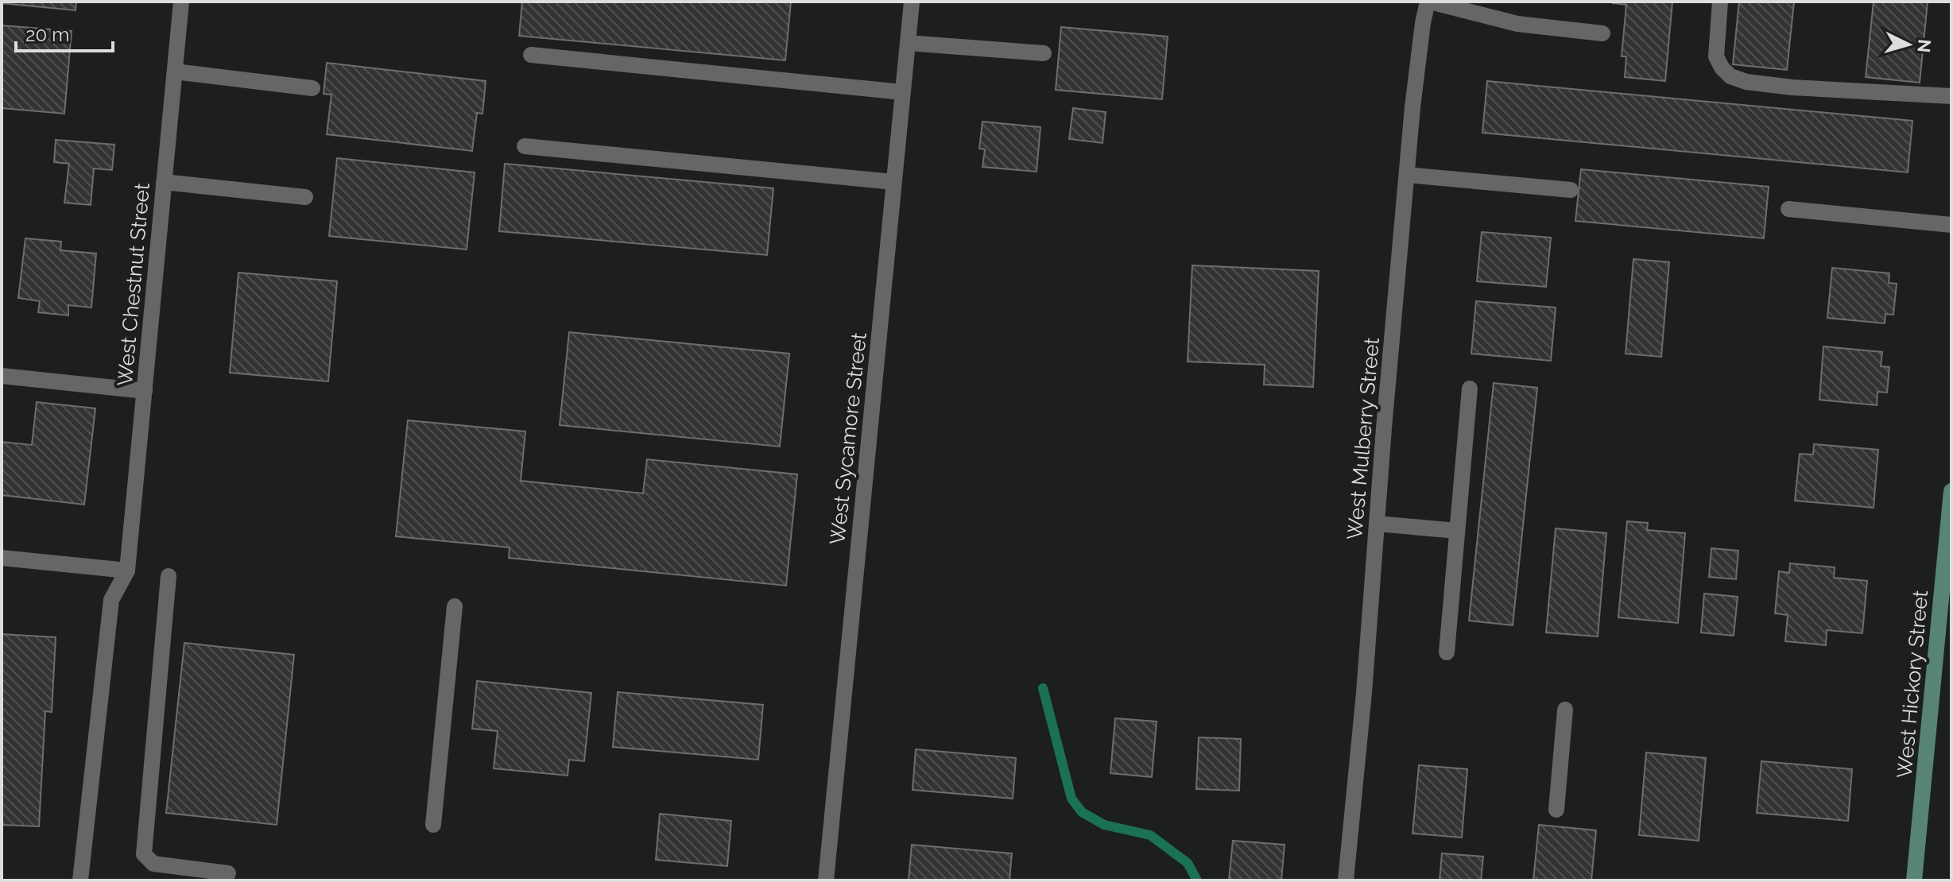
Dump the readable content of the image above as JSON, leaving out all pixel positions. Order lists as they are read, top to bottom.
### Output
{
  "streets": {
    "main road": ["West Hickory Street"],
    "street": ["West Chestnut Street", "West Sycamore Street", "West Mulberry Street"]
  },
  "scale_bar": "20 m",
  "north": "right"
}
